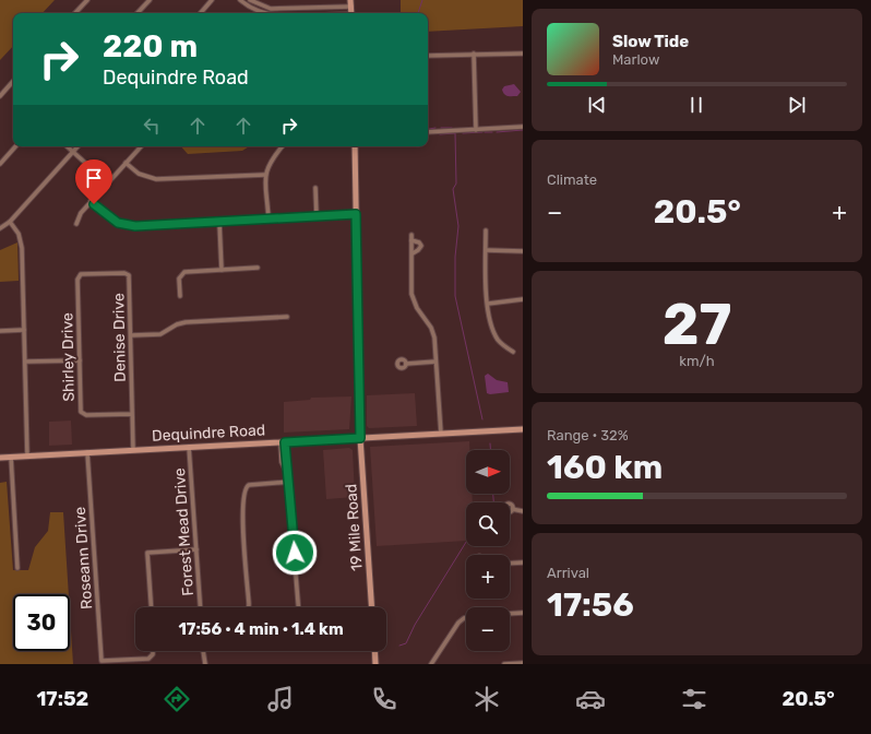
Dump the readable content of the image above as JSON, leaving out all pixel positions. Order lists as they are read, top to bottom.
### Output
{
  "streets": {
    "main road": ["Dequindre Road", "19 Mile Road"],
    "street": [
      "Denise Drive",
      "Shirley Drive",
      "Forest Mead Drive",
      "Roseann Drive"
    ]
  },
  "crossings": [
    ["Denise Drive", "Shirley Drive"],
    ["Denise Drive", "Dequindre Road"],
    ["Dequindre Road", "19 Mile Road"],
    ["Dequindre Road", "Forest Mead Drive"],
    ["Dequindre Road", "Roseann Drive"]
  ],
  "north": "right",
  "page": {
    "turn": ["220 m", "Dequindre Road"],
    "song": ["Slow Tide", "Marlow"],
    "tile": [
      "Climate",
      ["27", "km/h"],
      ["Range · 32%", "160 km"],
      ["Arrival", "17:56"]
    ],
    "heat": ["−", "20.5°", "+"],
    "map_buttons": ["+", "−"],
    "limit": "30",
    "trip": "17:56 · 4 min · 1.4 km",
    "tabs": ["17:52", "20.5°"]
  }
}
